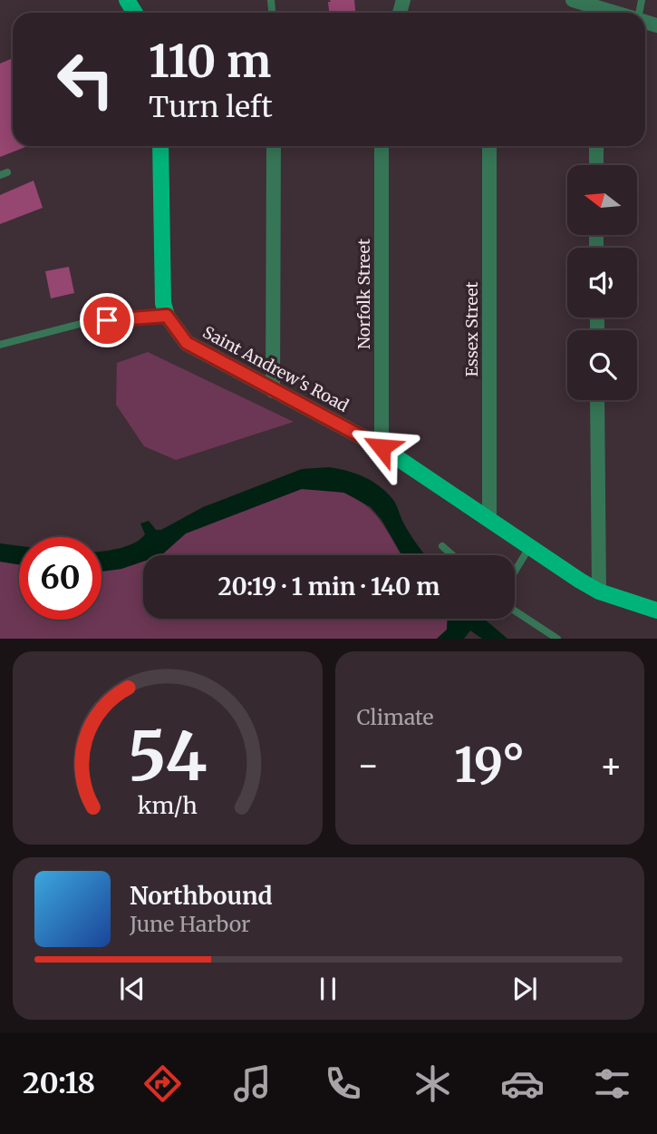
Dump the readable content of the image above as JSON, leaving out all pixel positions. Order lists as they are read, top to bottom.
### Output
{
  "streets": {
    "main road": ["Saint Andrew's Road"],
    "street": ["Norfolk Street", "Essex Street"]
  },
  "crossings": [
    ["Norfolk Street", "Saint Andrew's Road"],
    ["Essex Street", "Saint Andrew's Road"]
  ],
  "north": "left",
  "page": {
    "turn": ["110 m", "Turn left"],
    "limit": "60",
    "trip": "20:19 · 1 min · 140 m",
    "tile": "Climate",
    "heat": ["−", "19°", "+"],
    "song": ["Northbound", "June Harbor"],
    "tabs": "20:18",
    "gauge": ["54", "km/h"]
  }
}
